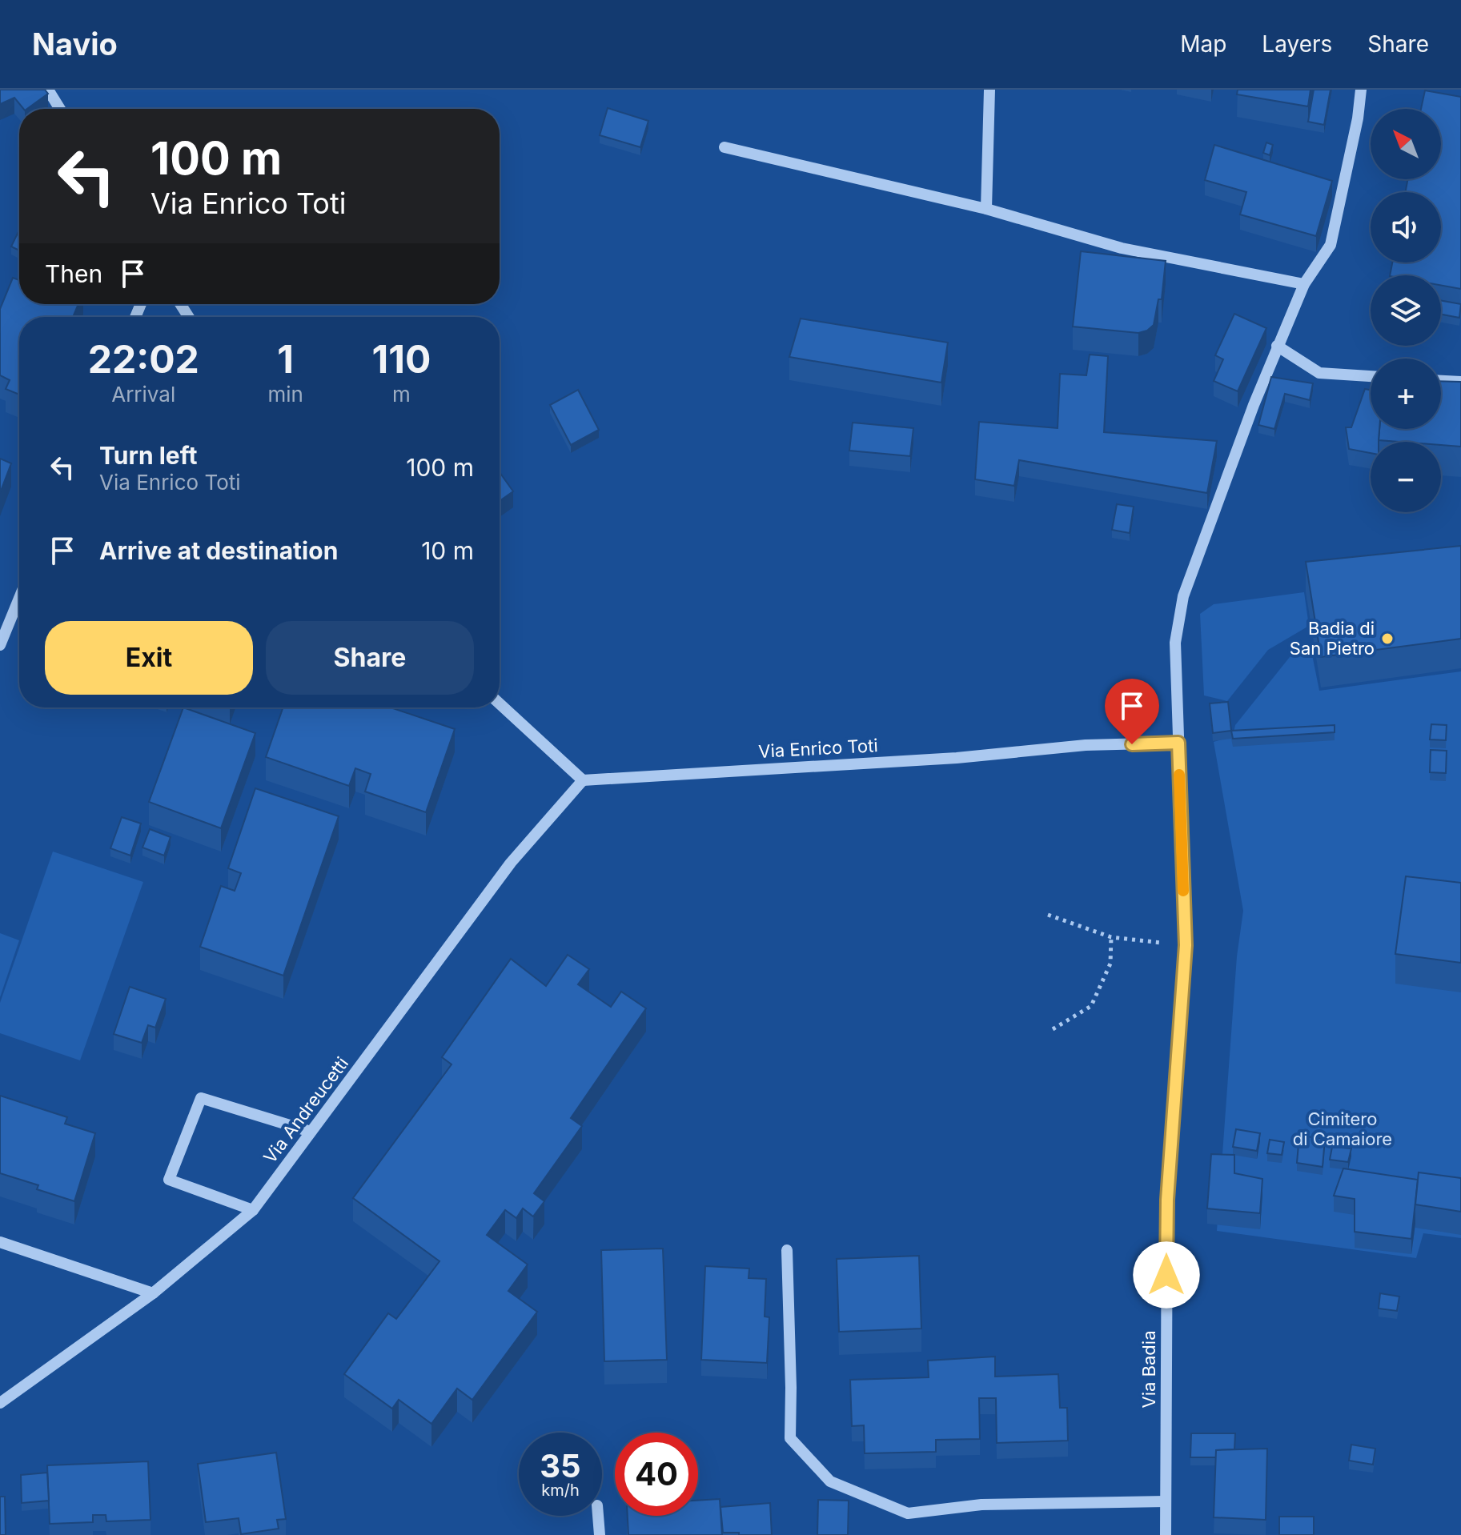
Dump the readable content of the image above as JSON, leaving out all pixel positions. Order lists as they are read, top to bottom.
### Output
{
  "streets": {
    "street": ["Via Enrico Toti", "Via Andreucetti", "Via Badia"]
  },
  "crossings": [
    ["Via Enrico Toti", "Via Andreucetti"],
    ["Via Enrico Toti", "Via Badia"]
  ],
  "parks": ["Cimitero di Camaiore"],
  "places": ["Badia di San Pietro"],
  "north": "top left",
  "page": {
    "header": "Navio",
    "nav": ["Map", "Layers", "Share"],
    "map_buttons": ["+", "−"],
    "turn": ["100 m", "Via Enrico Toti"],
    "then": "Then",
    "eta": [
      "22:02",
      "Arrival",
      "1",
      "min",
      "110",
      "m"
    ],
    "list": [
      {
        "name": "Turn left",
        "note": "Via Enrico Toti",
        "value": "100 m"
      },
      {
        "name": "Arrive at destination",
        "value": "10 m"
      }
    ],
    "buttons": ["Exit", "Share"],
    "speed": "35 km/h",
    "limit": "40"
  }
}
